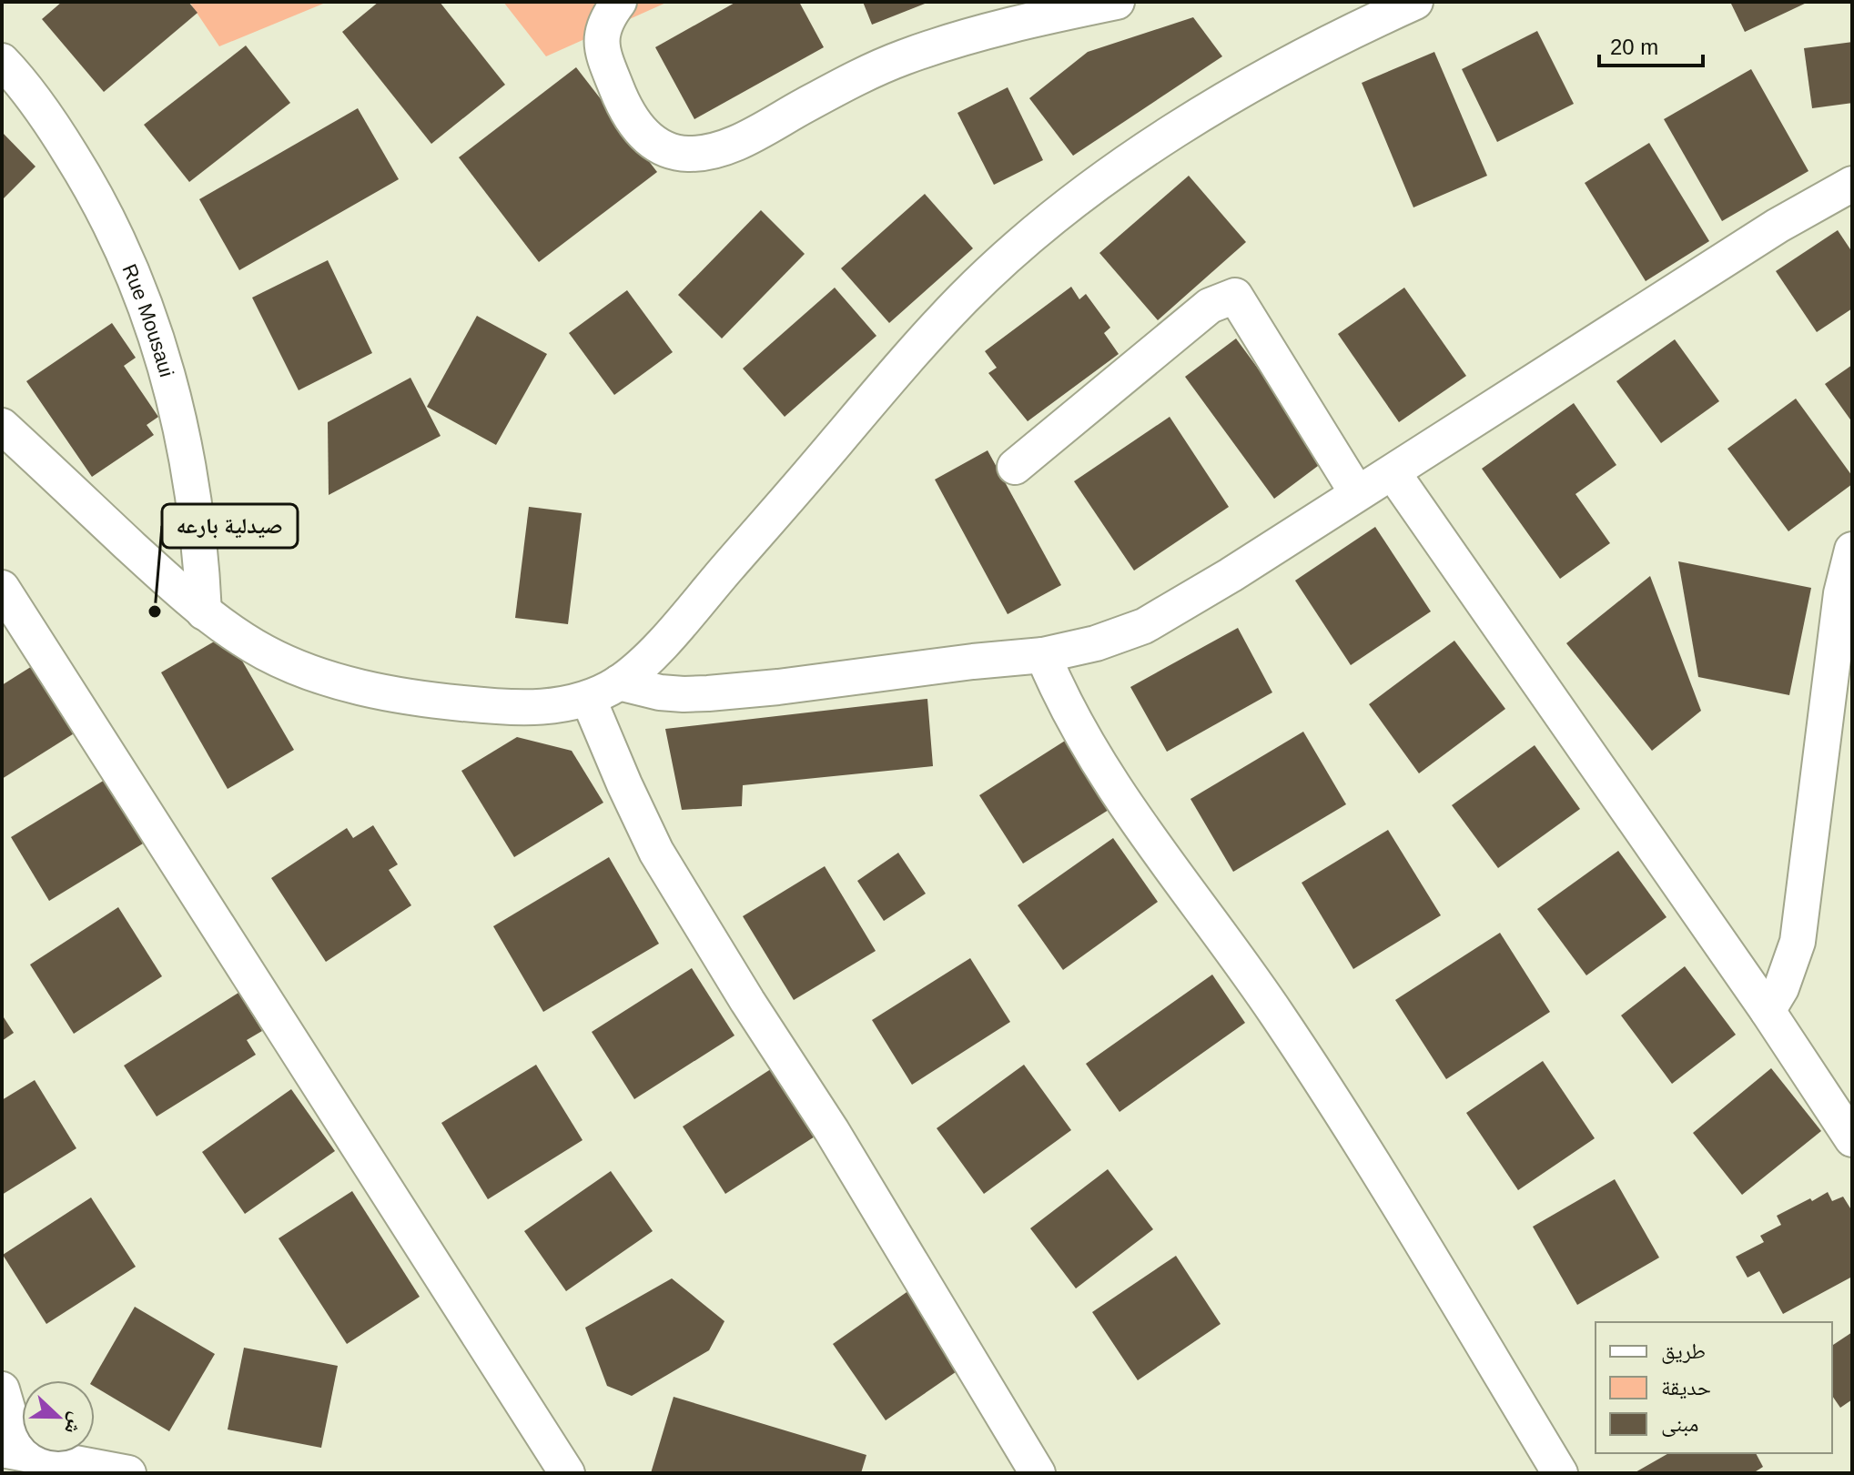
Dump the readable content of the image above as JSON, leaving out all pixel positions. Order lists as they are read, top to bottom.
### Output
{
  "streets": {
    "street": ["Rue Mousaui"]
  },
  "places": ["صيدلية بارعه"],
  "legend": ["طريق", "حديقة", "مبنى"],
  "scale_bar": "20 m",
  "north": "right"
}
